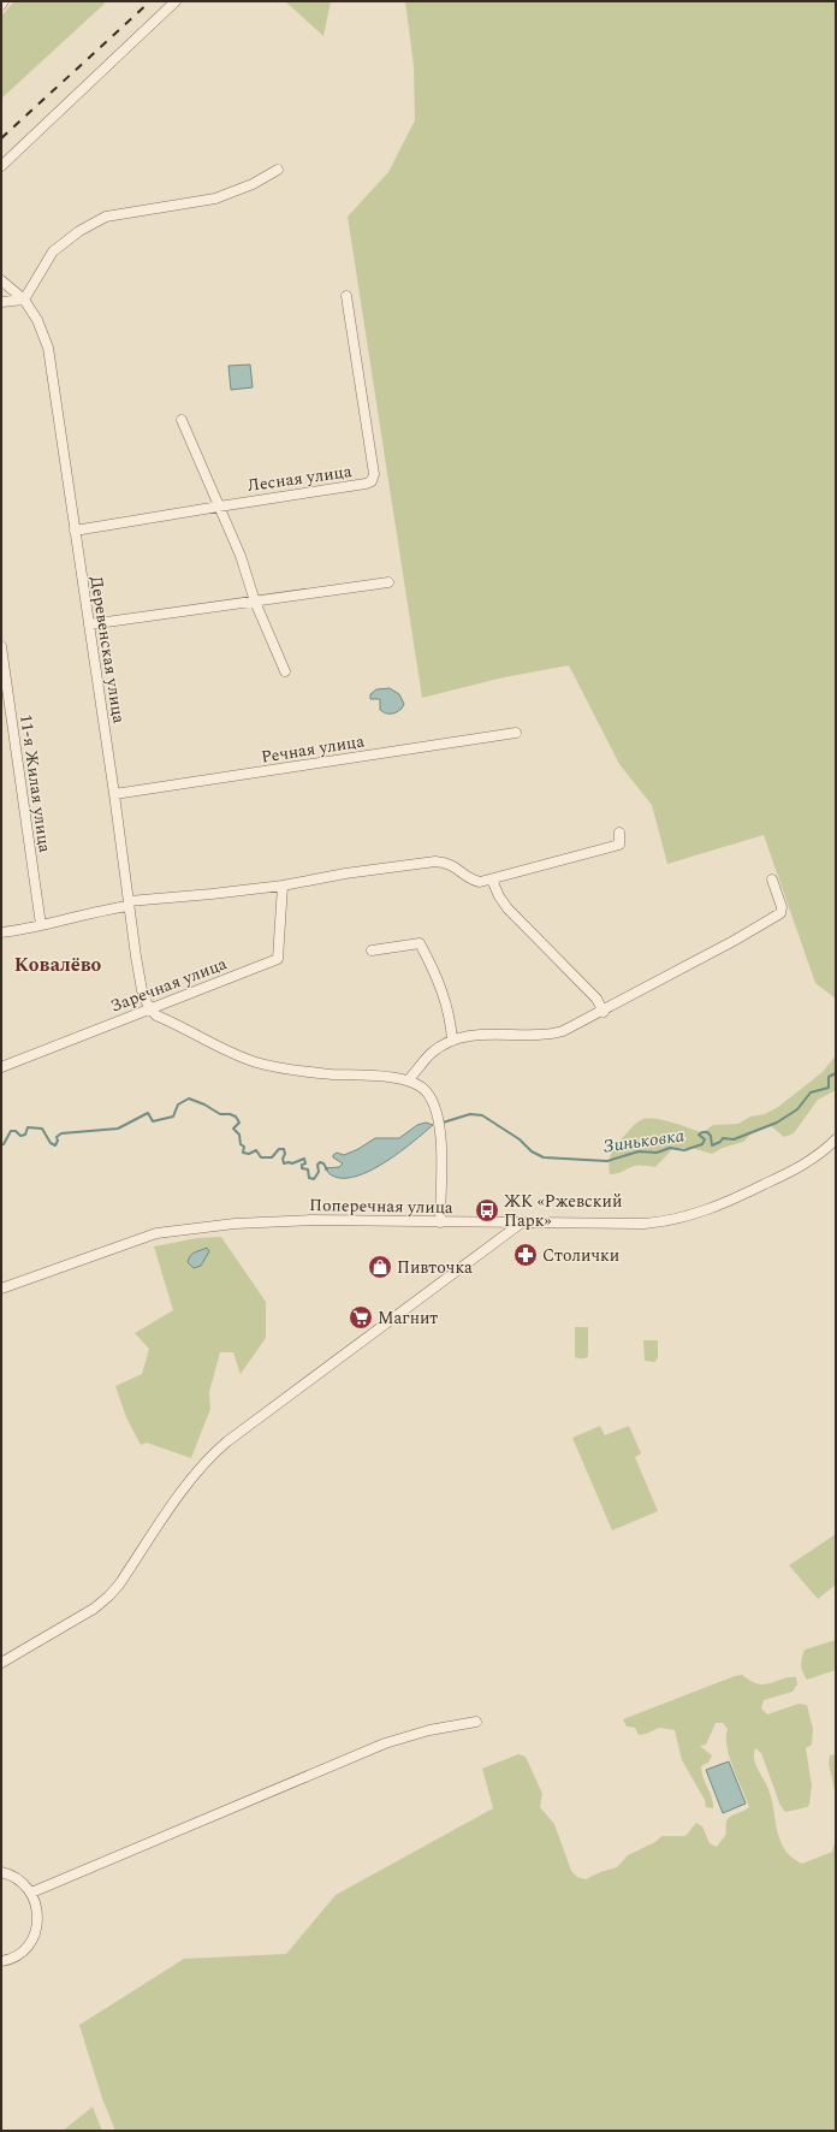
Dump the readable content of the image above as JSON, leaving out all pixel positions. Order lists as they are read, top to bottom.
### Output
{
  "streets": {
    "street": [
      "Лесная улица",
      "Деревенская улица",
      "Речная улица",
      "11-я Жилая улица",
      "Заречная улица",
      "Поперечная улица"
    ]
  },
  "crossings": [
    ["Лесная улица", "Деревенская улица"],
    ["Деревенская улица", "Речная улица"],
    ["Деревенская улица", "Заречная улица"]
  ],
  "districts": ["Ковалёво"],
  "water": ["Зиньковка"],
  "places": {
    "bus stop": ["ЖК «Ржевский Парк»"],
    "pharmacy": ["Столички"],
    "shop": ["Пивточка"],
    "supermarket": ["Магнит"]
  }
}
